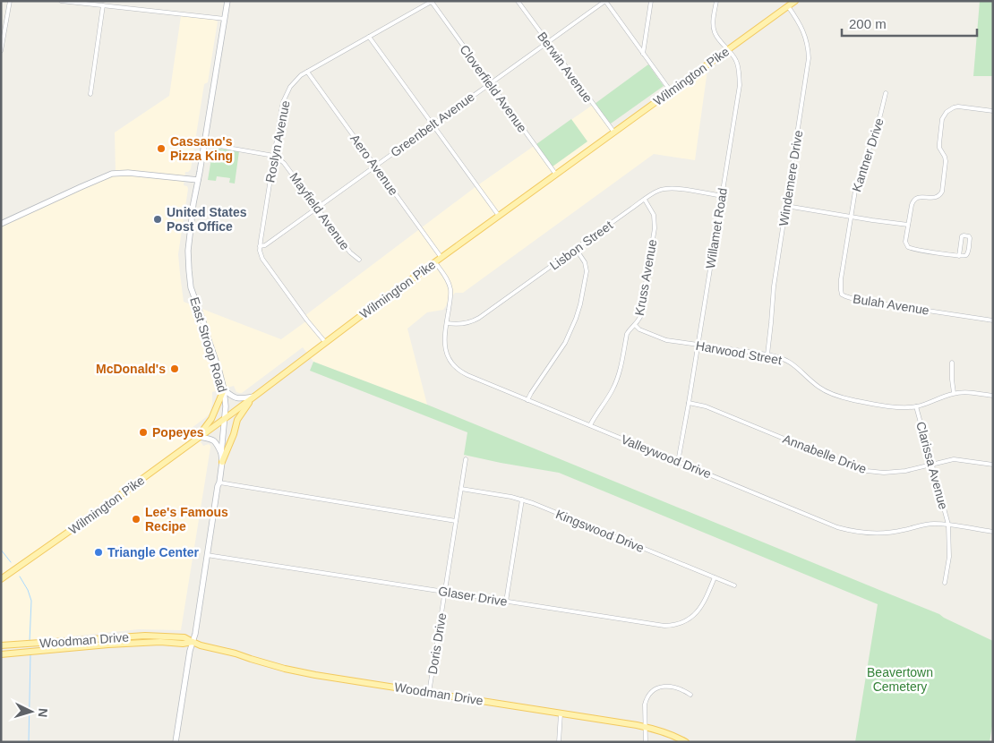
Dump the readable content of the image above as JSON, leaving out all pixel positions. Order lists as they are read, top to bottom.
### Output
{
  "streets": {
    "main road": ["Wilmington Pike", "East Stroop Road", "Woodman Drive"],
    "street": [
      "Berwin Avenue",
      "Cloverfield Avenue",
      "Greenbelt Avenue",
      "Roslyn Avenue",
      "Kantner Drive",
      "Aero Avenue",
      "Windemere Drive",
      "Mayfield Avenue",
      "Willamet Road",
      "Lisbon Street",
      "Kruss Avenue",
      "Bulah Avenue",
      "Harwood Street",
      "Annabelle Drive",
      "Valleywood Drive",
      "Clarissa Avenue",
      "Kingswood Drive",
      "Glaser Drive",
      "Doris Drive"
    ]
  },
  "crossings": [
    ["Berwin Avenue", "Wilmington Pike"],
    ["Berwin Avenue", "Greenbelt Avenue"],
    ["Wilmington Pike", "Cloverfield Avenue"],
    ["Wilmington Pike", "Aero Avenue"],
    ["Wilmington Pike", "Windemere Drive"],
    ["Wilmington Pike", "Willamet Road"],
    ["Wilmington Pike", "East Stroop Road"],
    ["Wilmington Pike", "Valleywood Drive"],
    ["Cloverfield Avenue", "Greenbelt Avenue"],
    ["Cloverfield Avenue", "Roslyn Avenue"],
    ["Greenbelt Avenue", "Roslyn Avenue"],
    ["Greenbelt Avenue", "Aero Avenue"],
    ["Greenbelt Avenue", "Mayfield Avenue"],
    ["Roslyn Avenue", "Aero Avenue"],
    ["Roslyn Avenue", "Mayfield Avenue"],
    ["Kantner Drive", "Bulah Avenue"],
    ["Windemere Drive", "Harwood Street"],
    ["Willamet Road", "Lisbon Street"],
    ["Willamet Road", "Harwood Street"],
    ["Willamet Road", "Annabelle Drive"],
    ["Willamet Road", "Valleywood Drive"],
    ["Lisbon Street", "Kruss Avenue"],
    ["Lisbon Street", "Valleywood Drive"],
    ["Kruss Avenue", "Harwood Street"],
    ["Kruss Avenue", "Valleywood Drive"],
    ["East Stroop Road", "Glaser Drive"],
    ["East Stroop Road", "Woodman Drive"],
    ["Harwood Street", "Clarissa Avenue"],
    ["Annabelle Drive", "Clarissa Avenue"],
    ["Valleywood Drive", "Clarissa Avenue"],
    ["Kingswood Drive", "Glaser Drive"],
    ["Kingswood Drive", "Doris Drive"],
    ["Glaser Drive", "Doris Drive"],
    ["Woodman Drive", "Doris Drive"]
  ],
  "parks": ["Beavertown Cemetery"],
  "places": [
    "Cassano's Pizza King",
    "United States Post Office",
    "McDonald's",
    "Popeyes",
    "Lee's Famous Recipe",
    "Triangle Center"
  ],
  "scale_bar": "200 m",
  "north": "right"
}
